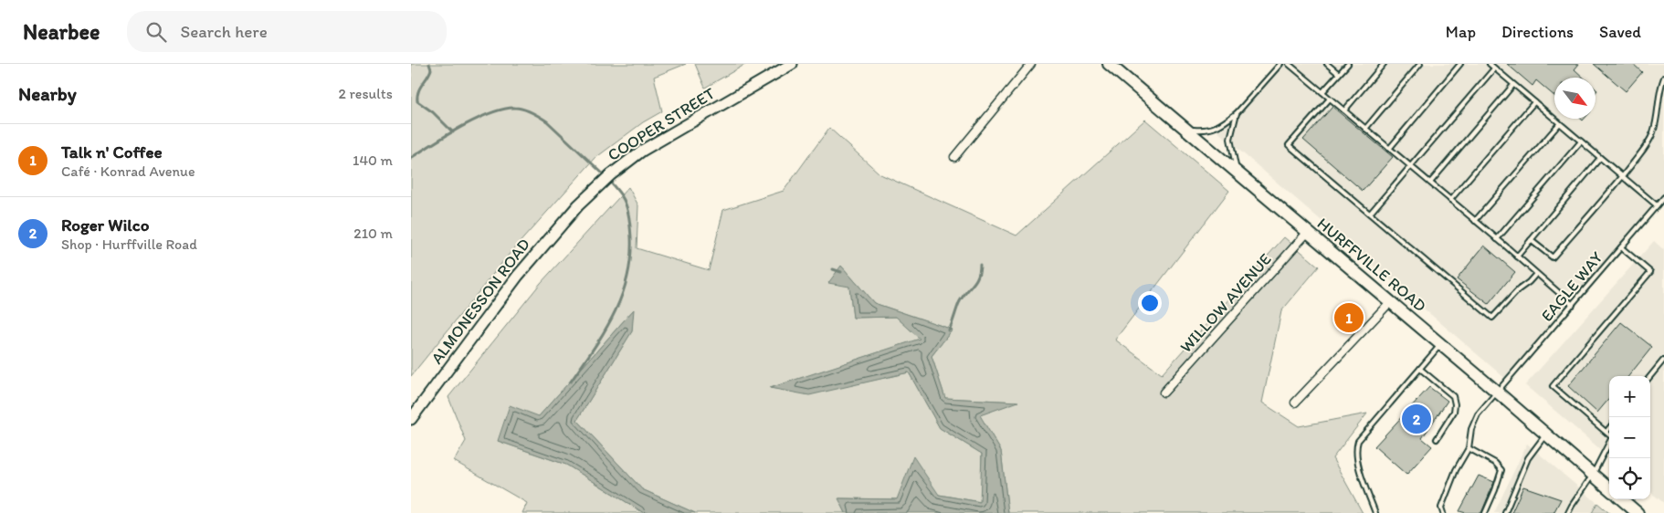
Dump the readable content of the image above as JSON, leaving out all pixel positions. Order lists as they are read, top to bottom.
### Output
{
  "streets": {
    "main road": ["COOPER STREET", "HURFFVILLE ROAD", "ALMONESSON ROAD"],
    "street": ["WILLOW AVENUE"],
    "lane": ["EAGLE WAY"]
  },
  "crossings": [
    ["COOPER STREET", "ALMONESSON ROAD"],
    ["HURFFVILLE ROAD", "EAGLE WAY"],
    ["HURFFVILLE ROAD", "WILLOW AVENUE"]
  ],
  "north": "bottom right",
  "page": {
    "header": "Nearbee",
    "search": "Search here",
    "nav": ["Map", "Directions", "Saved"],
    "heading": ["Nearby", "2 results"],
    "list": [
      {
        "mark": "1",
        "name": "Talk n' Coffee",
        "note": "Café · Konrad Avenue",
        "value": "140 m"
      },
      {
        "mark": "2",
        "name": "Roger Wilco",
        "note": "Shop · Hurffville Road",
        "value": "210 m"
      }
    ],
    "pins": ["1", "2"],
    "map_buttons": ["+", "−"]
  }
}
